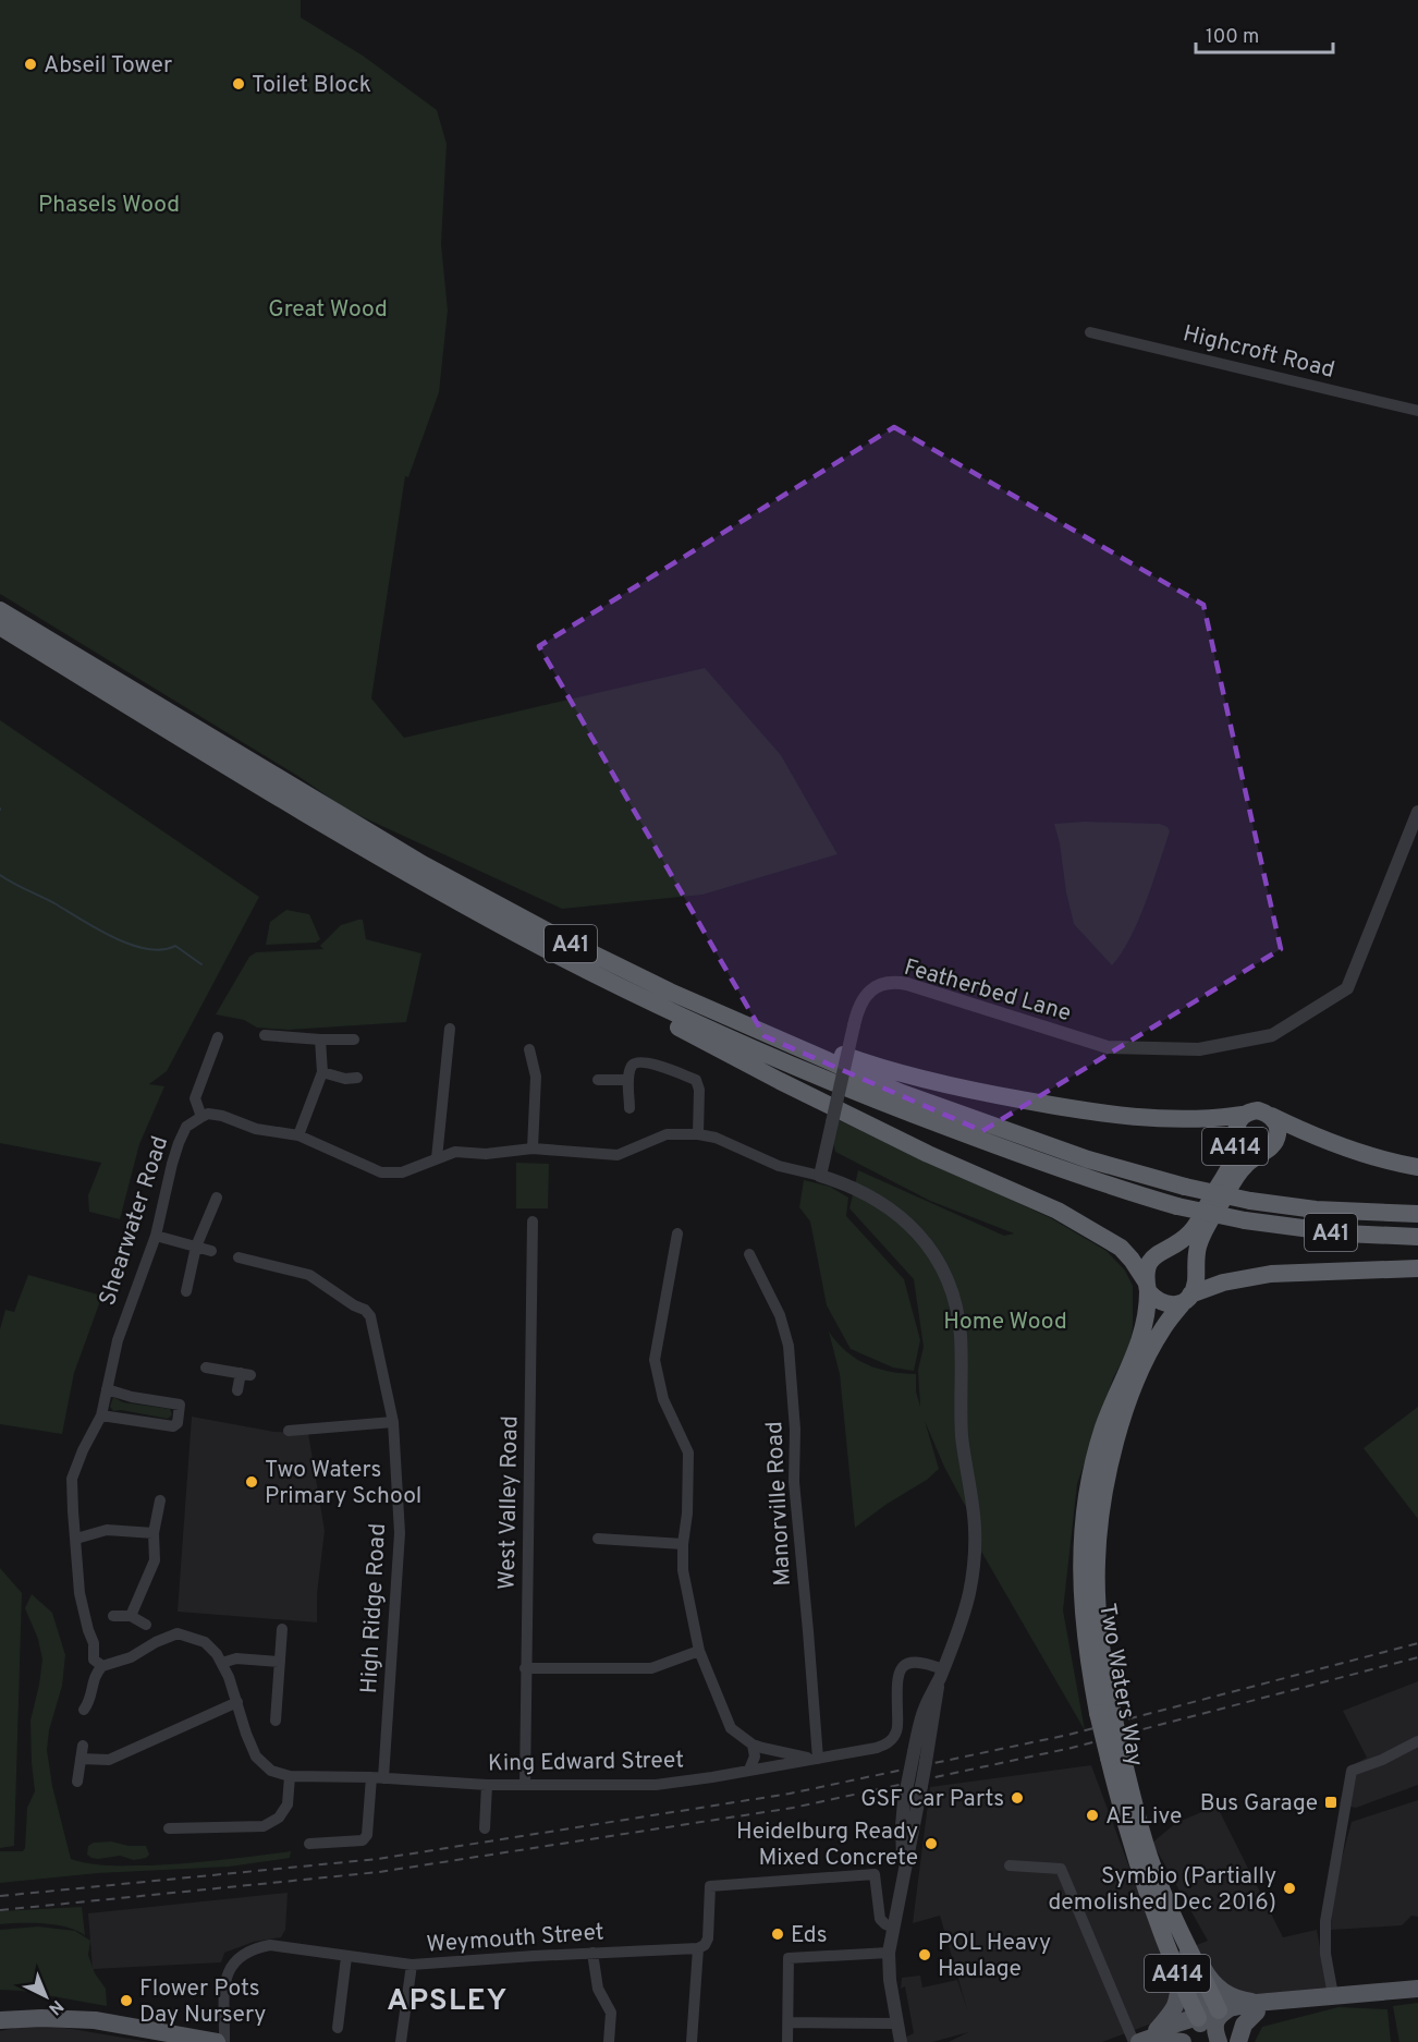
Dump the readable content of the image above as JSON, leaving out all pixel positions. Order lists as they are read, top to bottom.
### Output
{
  "streets": {
    "highway": ["A41", "A414", "Two Waters Way"],
    "street": [
      "Highcroft Road",
      "Featherbed Lane",
      "Shearwater Road",
      "West Valley Road",
      "Manorville Road",
      "High Ridge Road",
      "King Edward Street",
      "Weymouth Street"
    ]
  },
  "crossings": [
    ["A41", "A414"],
    ["A414", "Two Waters Way"],
    ["West Valley Road", "King Edward Street"],
    ["Manorville Road", "King Edward Street"],
    ["High Ridge Road", "King Edward Street"]
  ],
  "districts": ["APSLEY"],
  "parks": ["Phasels Wood", "Great Wood", "Home Wood"],
  "places": {
    "other": [
      "Abseil Tower",
      "Toilet Block",
      "Two Waters Primary School",
      "GSF Car Parts",
      "AE Live",
      "Heidelburg Ready Mixed Concrete",
      "Symbio (Partially demolished Dec 2016)",
      "Eds",
      "POL Heavy Haulage",
      "Flower Pots Day Nursery"
    ],
    "transit": ["Bus Garage"]
  },
  "scale_bar": "100 m",
  "north": "bottom right"
}
